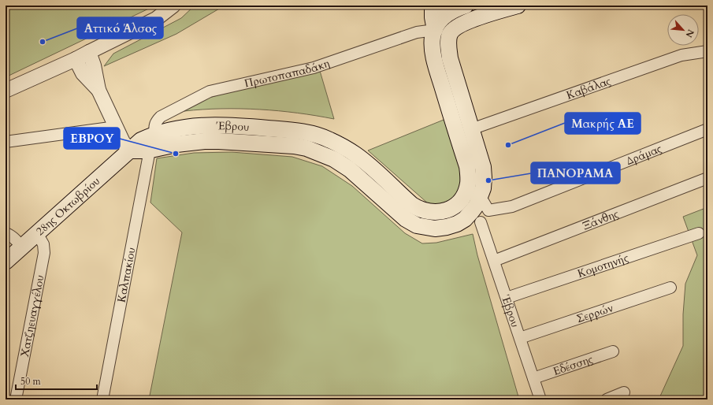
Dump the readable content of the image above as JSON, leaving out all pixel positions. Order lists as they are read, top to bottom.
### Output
{
  "streets": {
    "main road": ["Έβρου", "28ης Οκτωβρίου"],
    "street": [
      "Πρωτοπαπαδάκη",
      "Καβάλας",
      "Δράμας",
      "Ξάνθης",
      "Κομοτηνής",
      "Καλπακίου",
      "Σερρών",
      "Χατζηευαγγέλου",
      "Εδέσσης"
    ]
  },
  "crossings": [
    ["Πρωτοπαπαδάκη", "Έβρου"],
    ["Καβάλας", "Έβρου"],
    ["Έβρου", "28ης Οκτωβρίου"],
    ["Έβρου", "Ξάνθης"],
    ["Έβρου", "Κομοτηνής"],
    ["Έβρου", "Καλπακίου"],
    ["Έβρου", "Σερρών"],
    ["Έβρου", "Εδέσσης"],
    ["28ης Οκτωβρίου", "Χατζηευαγγέλου"]
  ],
  "places": [
    "Αττικό Άλσος",
    "Μακρής ΑΕ",
    "ΕΒΡΟΥ",
    "ΠΑΝΟΡΑΜΑ"
  ],
  "scale_bar": "50 m",
  "north": "bottom right"
}
